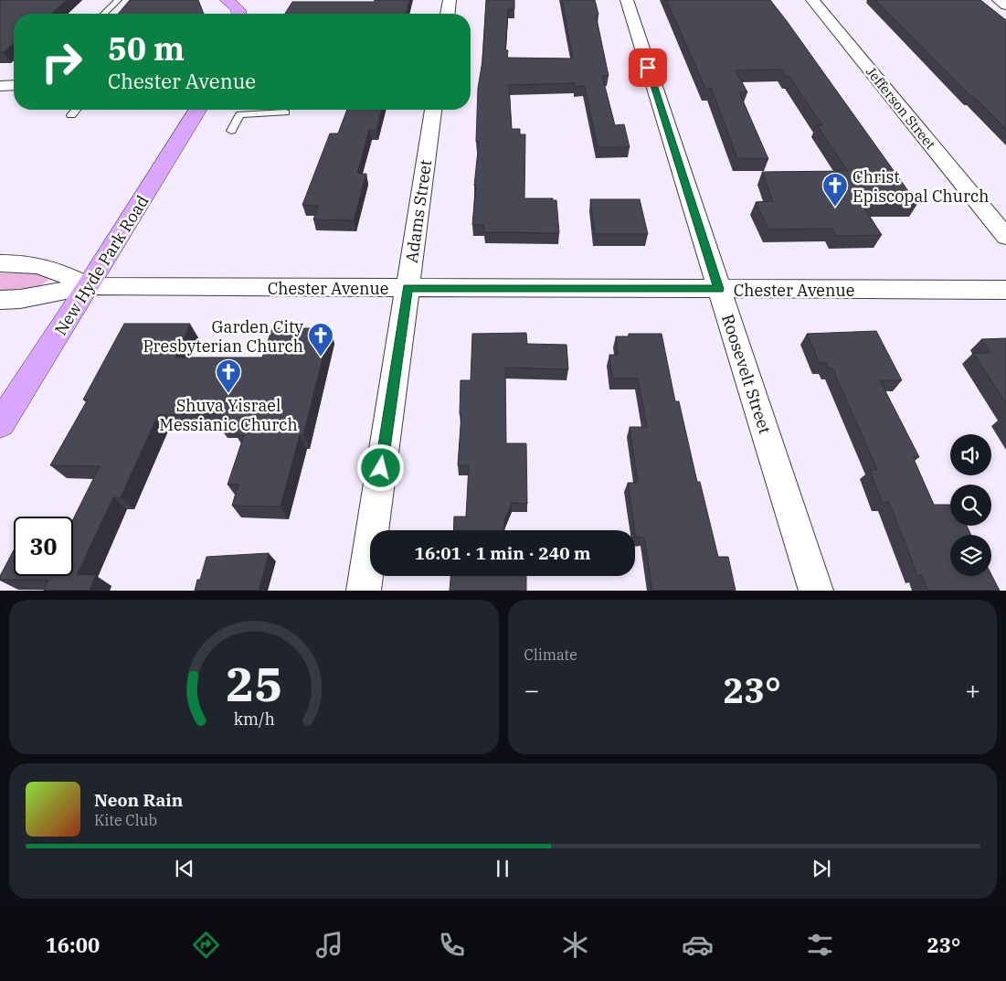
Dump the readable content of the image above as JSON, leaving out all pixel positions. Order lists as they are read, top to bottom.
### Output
{
  "streets": {
    "main road": ["New Hyde Park Road"],
    "street": [
      "Jefferson Street",
      "Adams Street",
      "Chester Avenue",
      "Roosevelt Street"
    ]
  },
  "crossings": [
    ["Adams Street", "Chester Avenue"],
    ["New Hyde Park Road", "Chester Avenue"],
    ["Chester Avenue", "Roosevelt Street"]
  ],
  "places": {
    "church": ["Christ Episcopal Church", "Garden City Presbyterian Church", "Shuva Yisrael Messianic Church"]
  },
  "page": {
    "turn": ["50 m", "Chester Avenue"],
    "limit": "30",
    "trip": "16:01 · 1 min · 240 m",
    "tile": "Climate",
    "heat": ["−", "23°", "+"],
    "song": ["Neon Rain", "Kite Club"],
    "tabs": ["16:00", "23°"],
    "gauge": ["25", "km/h"]
  }
}
